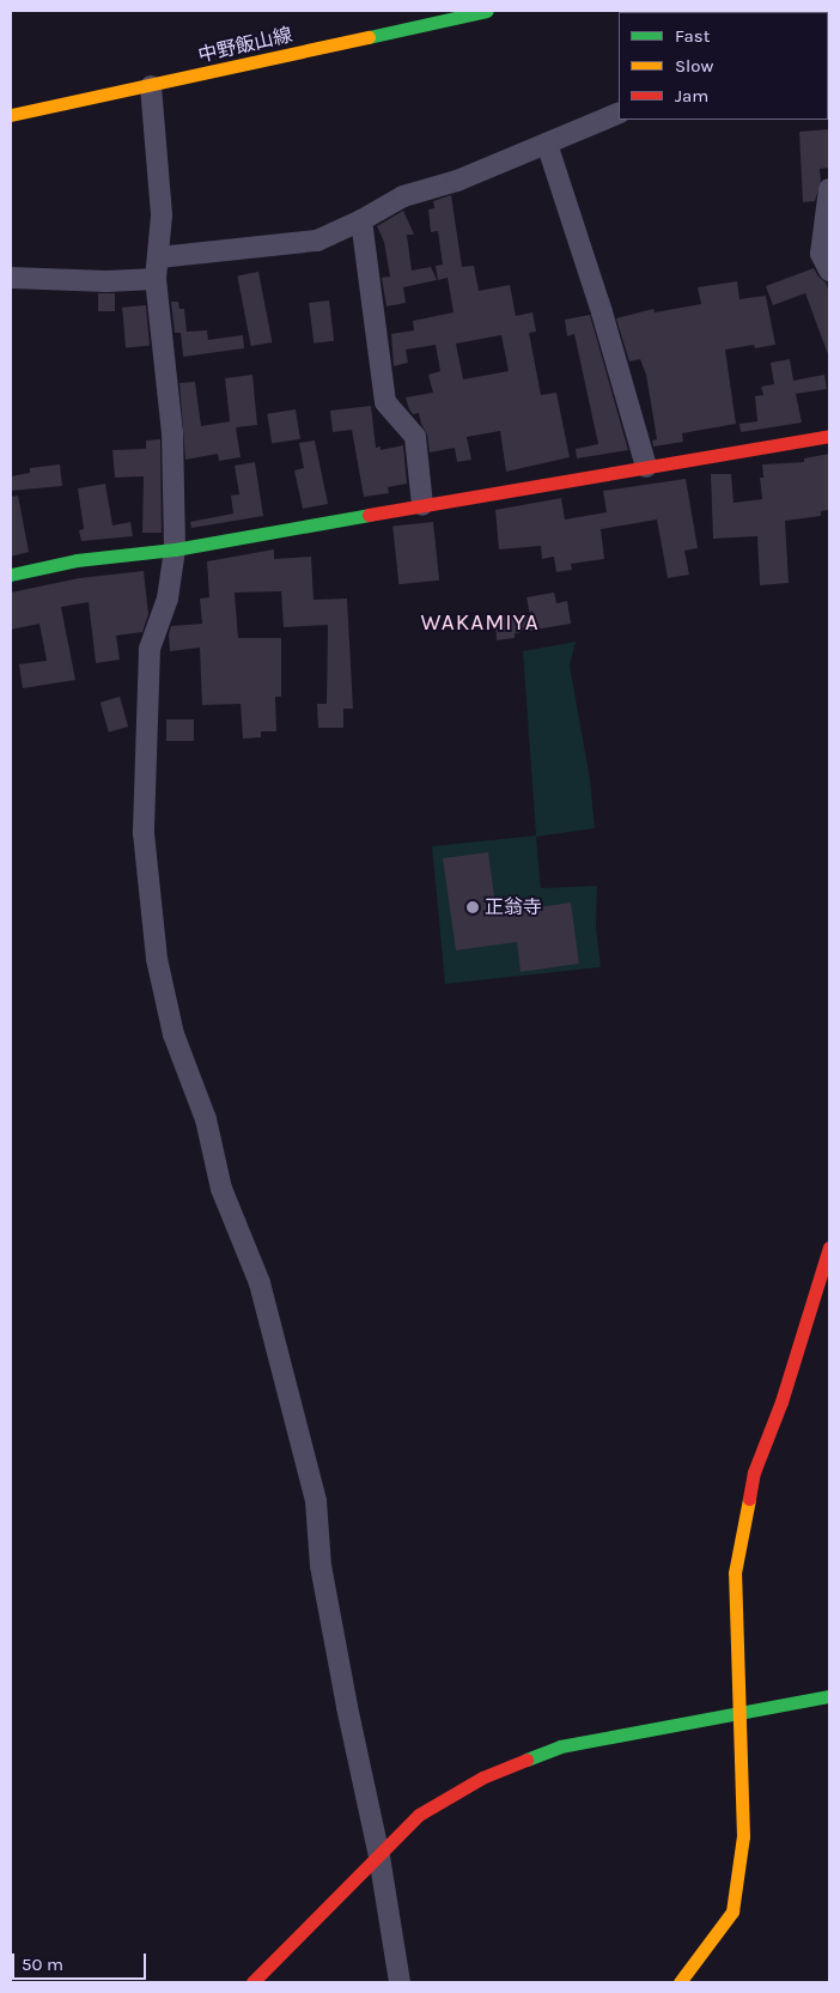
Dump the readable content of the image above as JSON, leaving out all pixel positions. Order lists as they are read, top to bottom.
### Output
{
  "streets": {
    "street": ["中野飯山線"]
  },
  "districts": ["WAKAMIYA"],
  "places": ["正翁寺"],
  "legend": ["Fast", "Slow", "Jam"],
  "scale_bar": "50 m"
}
